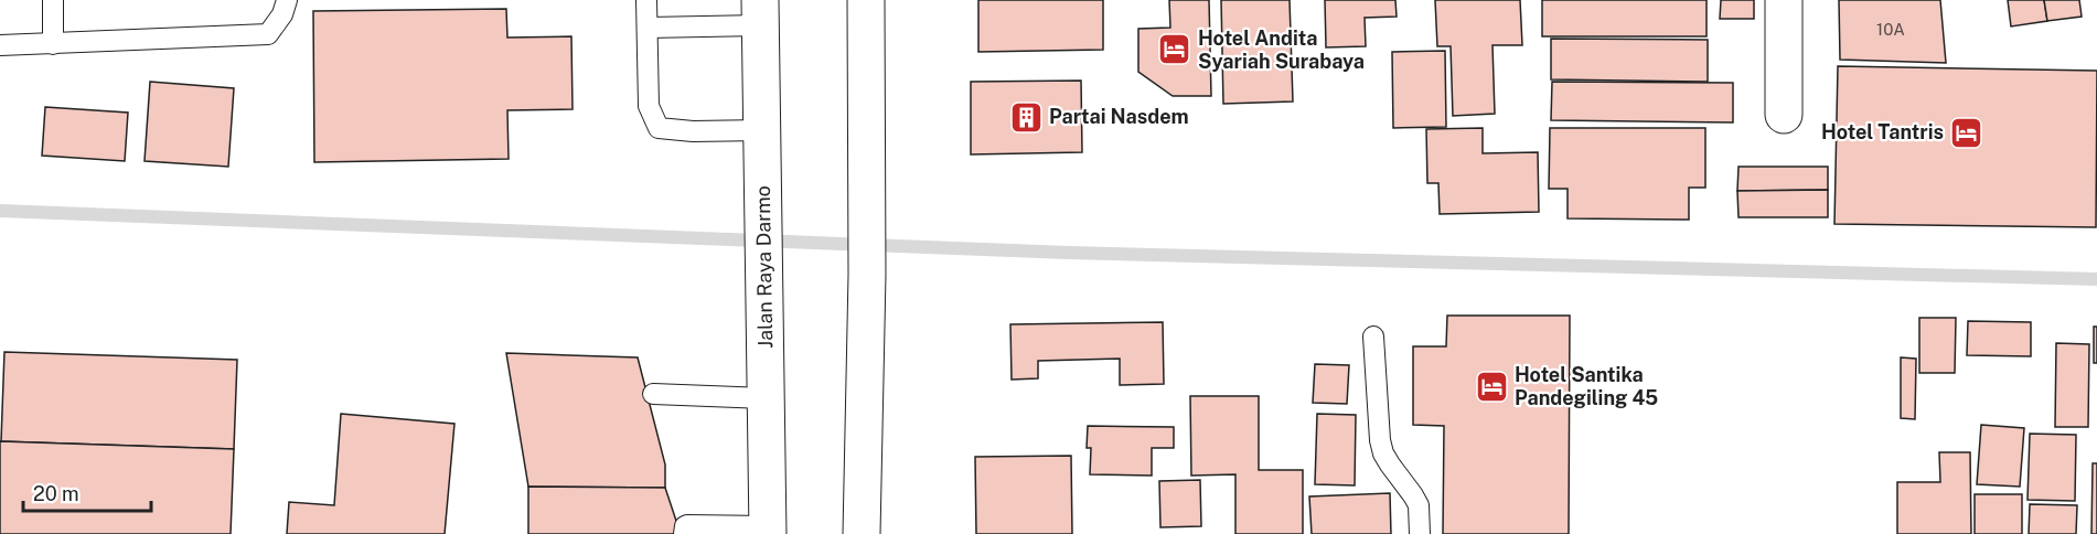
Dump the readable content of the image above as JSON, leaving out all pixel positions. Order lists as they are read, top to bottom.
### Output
{
  "streets": {
    "main road": ["Jalan Raya Darmo"]
  },
  "places": {
    "hotel": ["Hotel Andita Syariah Surabaya", "Hotel Tantris", "Hotel Santika Pandegiling 45"],
    "building": ["Partai Nasdem"]
  },
  "house_numbers": ["10A"],
  "scale_bar": "20 m"
}
